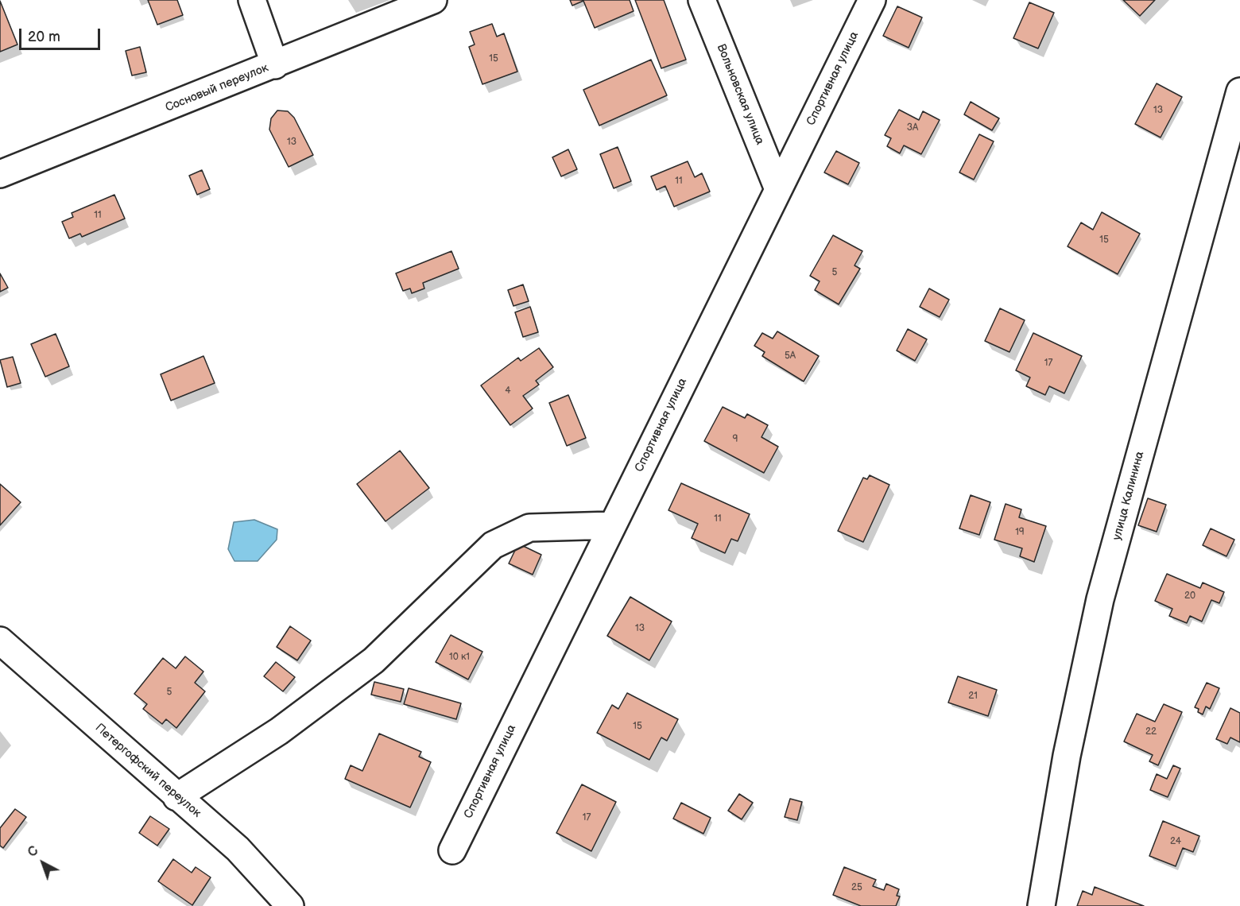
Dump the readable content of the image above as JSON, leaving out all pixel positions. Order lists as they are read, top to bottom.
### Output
{
  "streets": {
    "street": [
      "Спортивная улица",
      "Сосновый переулок",
      "Вольновская улица",
      "улица Калинина",
      "Петергофский переулок"
    ]
  },
  "crossings": [
    ["Спортивная улица", "Вольновская улица"]
  ],
  "house_numbers": [
    "15",
    "13",
    "3А",
    "13",
    "11",
    "11",
    "15",
    "5",
    "5А",
    "17",
    "4",
    "9",
    "11",
    "19",
    "20",
    "13",
    "10 к1",
    "5",
    "21",
    "15",
    "22",
    "17",
    "24",
    "25"
  ],
  "scale_bar": "20 m",
  "north": "top left"
}
